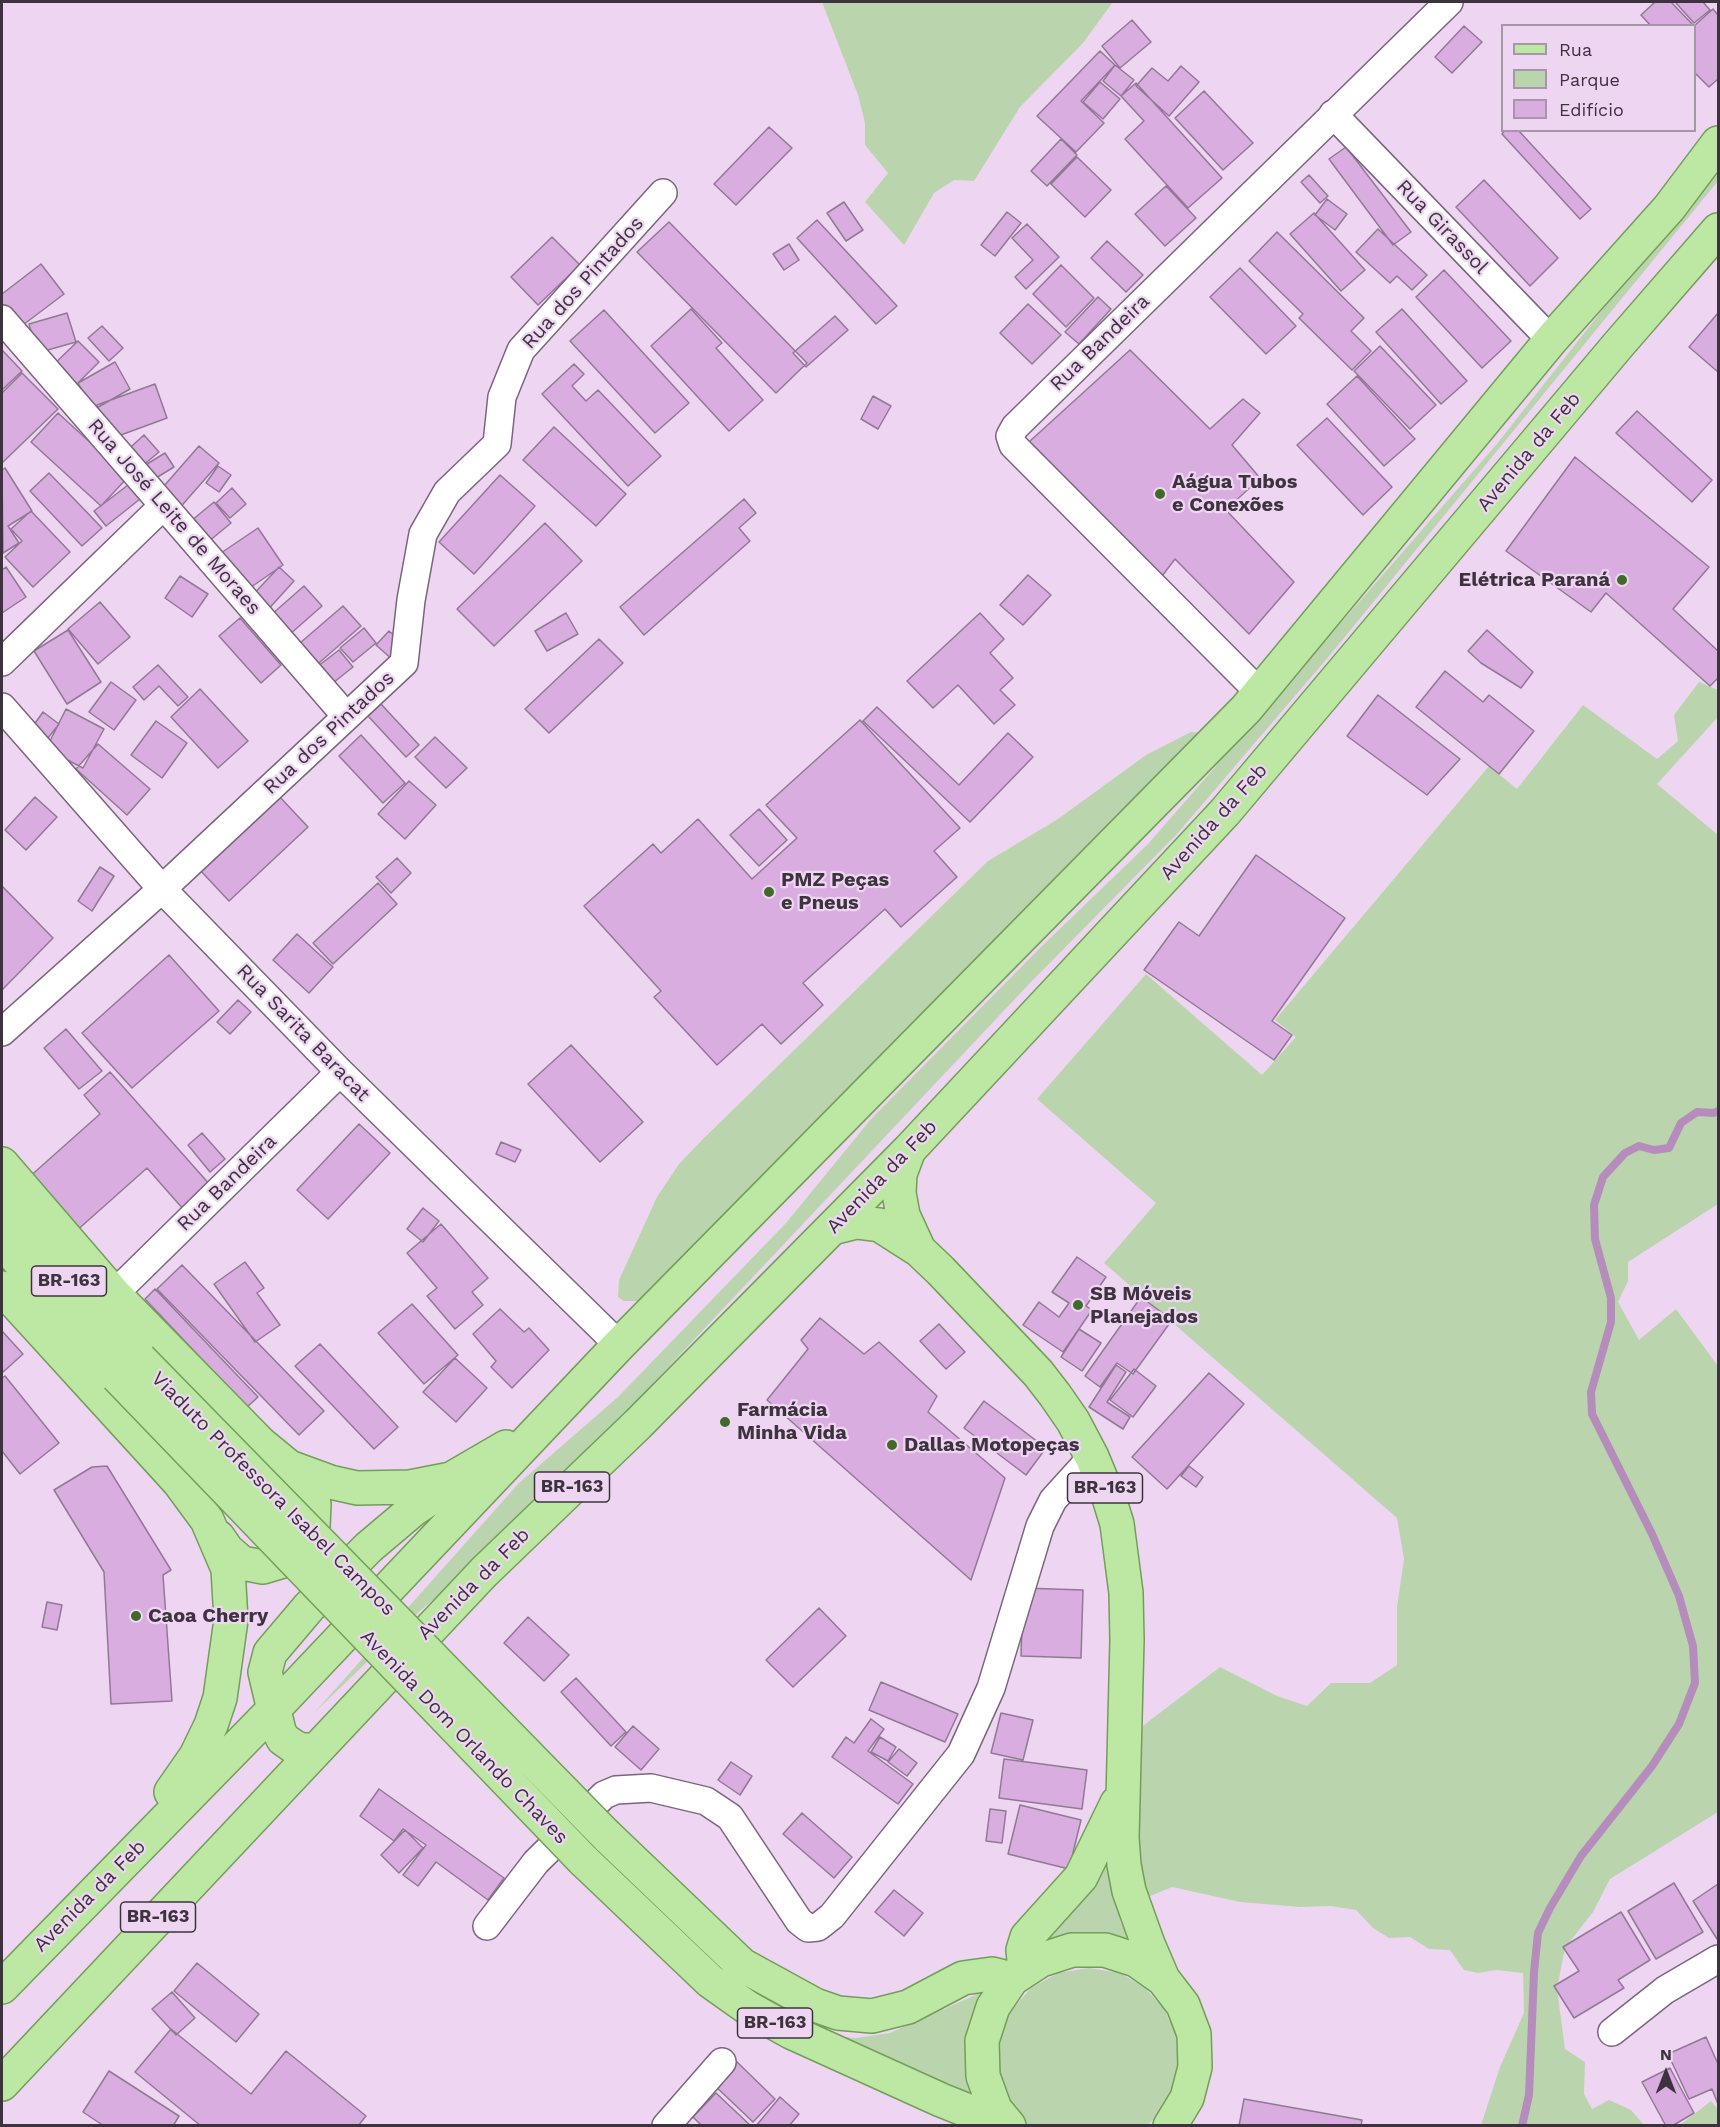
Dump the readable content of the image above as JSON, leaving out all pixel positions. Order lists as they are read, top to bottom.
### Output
{
  "streets": {
    "main road": [
      "Avenida da Feb",
      "BR-163",
      "Viaduto Professora Isabel Campos",
      "Avenida Dom Orlando Chaves"
    ],
    "street": [
      "Rua Girassol",
      "Rua dos Pintados",
      "Rua Bandeira",
      "Rua José Leite de Moraes",
      "Rua Sarita Baracat"
    ]
  },
  "crossings": [
    ["Rua Girassol", "Rua Bandeira"],
    ["Rua Girassol", "Avenida da Feb"],
    ["Rua dos Pintados", "Rua José Leite de Moraes"],
    ["Rua dos Pintados", "Rua Sarita Baracat"],
    ["Rua Bandeira", "Avenida da Feb"],
    ["Rua Bandeira", "Rua Sarita Baracat"],
    ["Avenida da Feb", "Rua Sarita Baracat"],
    ["Avenida da Feb", "BR-163"],
    ["BR-163", "Avenida Dom Orlando Chaves"],
    ["Viaduto Professora Isabel Campos", "Avenida Dom Orlando Chaves"]
  ],
  "places": [
    "Aágua Tubos e Conexões",
    "Elétrica Paraná",
    "PMZ Peças e Pneus",
    "SB Móveis Planejados",
    "Farmácia Minha Vida",
    "Dallas Motopeças",
    "Caoa Cherry"
  ],
  "legend": ["Rua", "Parque", "Edifício"],
  "north": "top"
}
